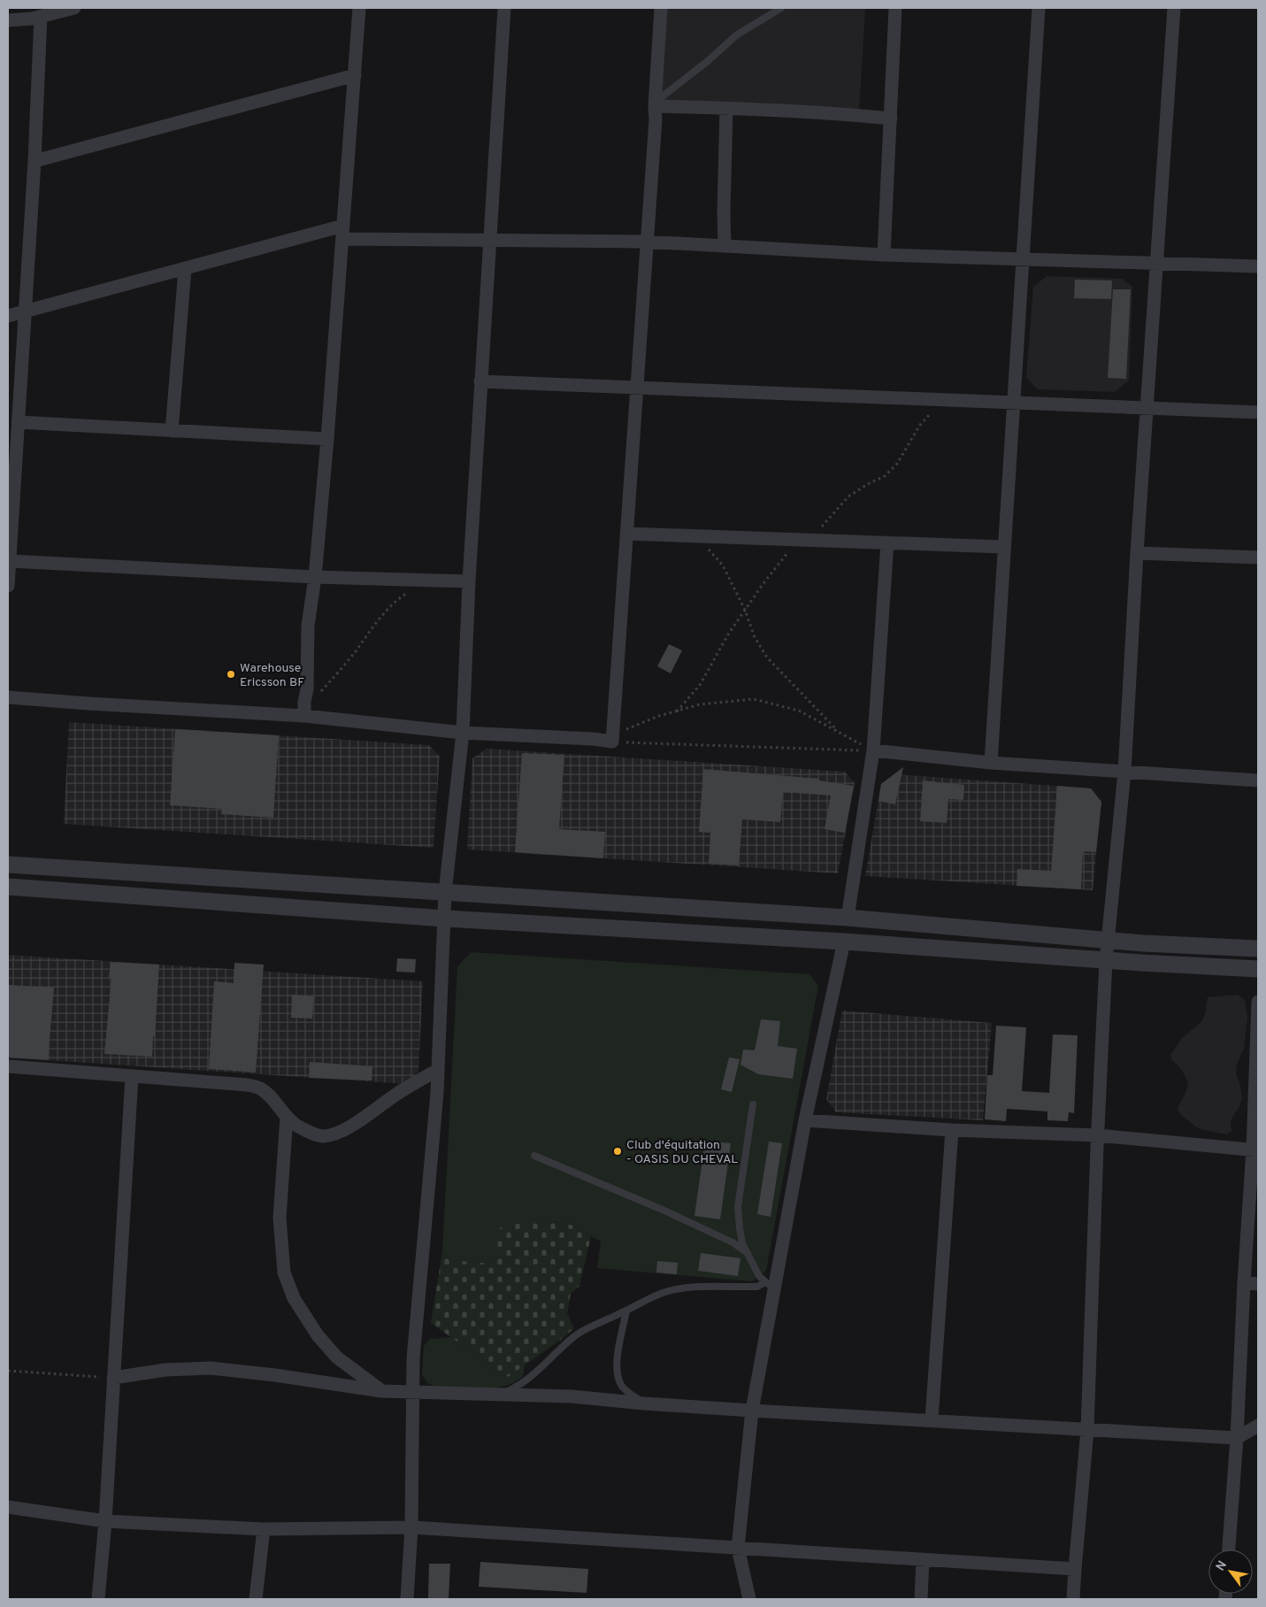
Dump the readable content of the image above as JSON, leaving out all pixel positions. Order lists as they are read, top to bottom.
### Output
{
  "places": ["Warehouse Ericsson BF", "Club d'équitation - OASIS DU CHEVAL"],
  "north": "top left"
}
